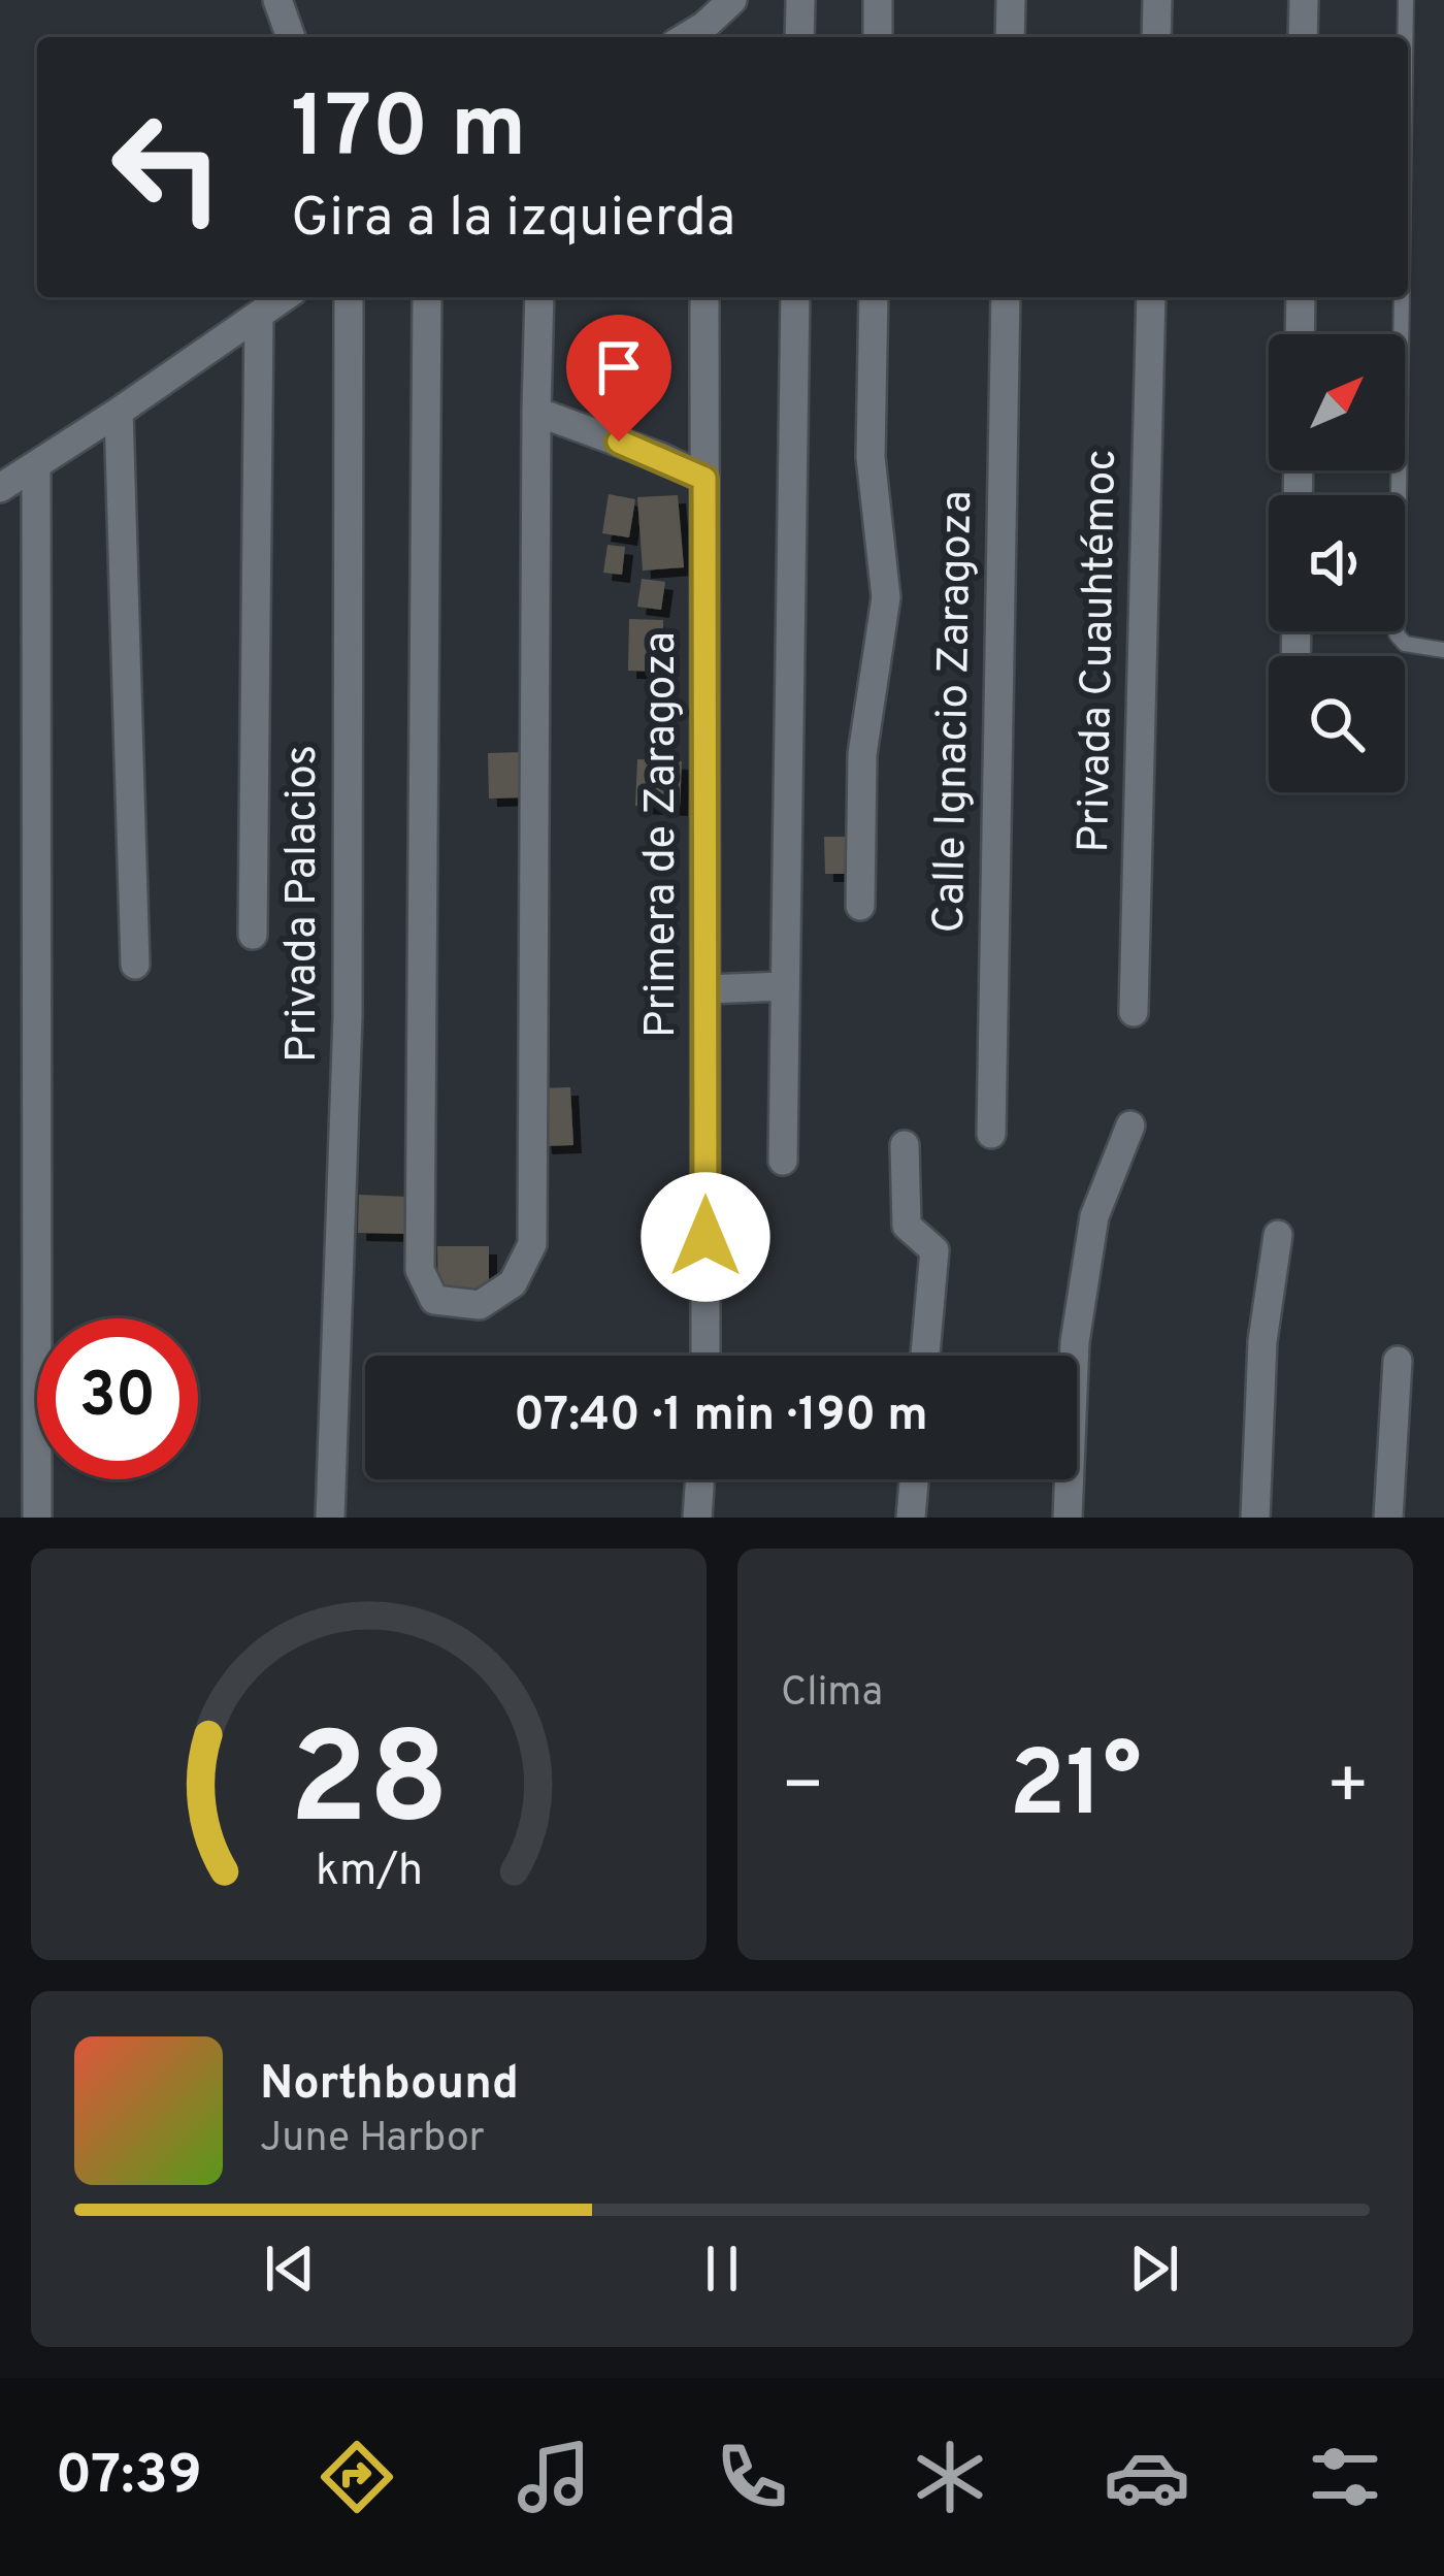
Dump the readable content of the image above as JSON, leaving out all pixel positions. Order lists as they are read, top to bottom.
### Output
{
  "streets": {
    "street": [
      "Privada Cuauhtémoc",
      "Calle Ignacio Zaragoza",
      "Primera de Zaragoza",
      "Privada Palacios"
    ]
  },
  "north": "top right",
  "page": {
    "turn": ["170 m", "Gira a la izquierda"],
    "limit": "30",
    "trip": "07:40 · 1 min · 190 m",
    "tile": "Clima",
    "heat": ["−", "21°", "+"],
    "song": ["Northbound", "June Harbor"],
    "tabs": "07:39",
    "gauge": ["28", "km/h"]
  }
}
